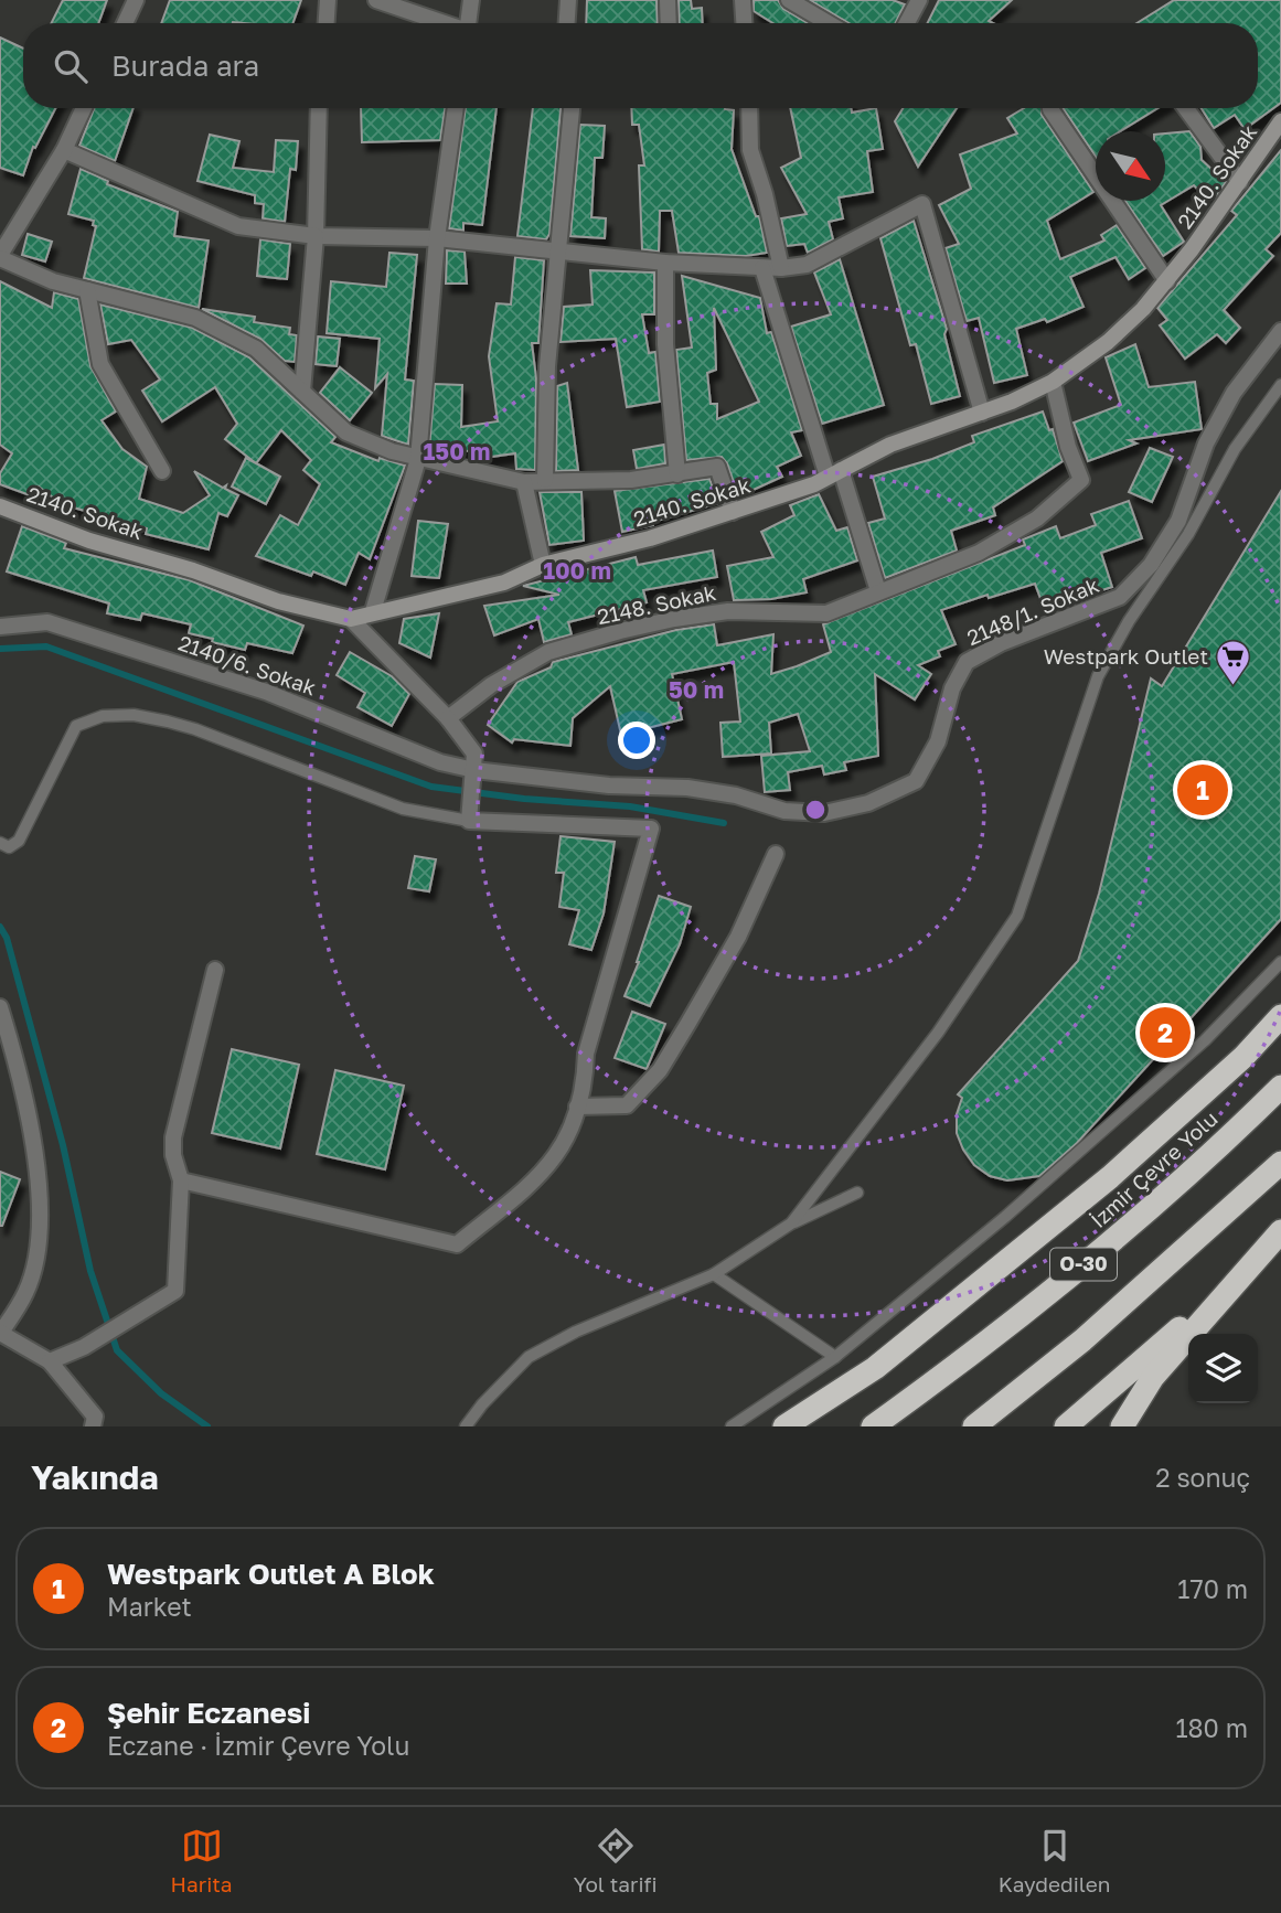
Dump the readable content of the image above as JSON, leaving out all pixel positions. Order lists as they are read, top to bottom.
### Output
{
  "streets": {
    "highway": ["İzmir Çevre Yolu", "O-30"],
    "street": [
      "2140. Sokak",
      "2148. Sokak",
      "2148/1. Sokak",
      "2140/6. Sokak"
    ]
  },
  "crossings": [
    ["2140. Sokak", "2148. Sokak"],
    ["2148/1. Sokak", "2140/6. Sokak"]
  ],
  "places": {
    "supermarket": ["Westpark Outlet"]
  },
  "north": "bottom right",
  "page": {
    "search": "Burada ara",
    "pins": ["1", "2"],
    "heading": ["Yakında", "2 sonuç"],
    "list": [
      {
        "mark": "1",
        "name": "Westpark Outlet A Blok",
        "note": "Market",
        "value": "170 m"
      },
      {
        "mark": "2",
        "name": "Şehir Eczanesi",
        "note": "Eczane · İzmir Çevre Yolu",
        "value": "180 m"
      }
    ],
    "nav": ["Harita", "Yol tarifi", "Kaydedilen"]
  },
  "rings": ["150 m", "100 m", "50 m"]
}
